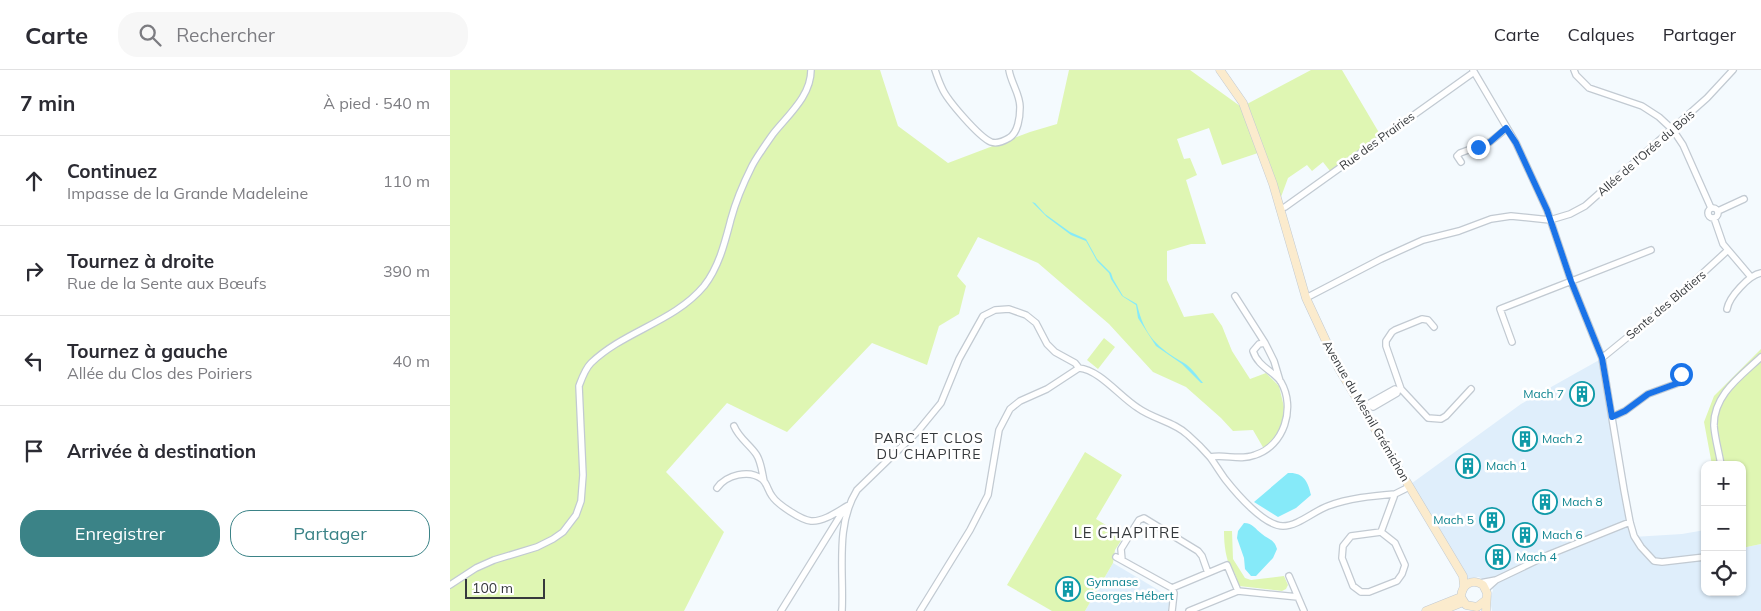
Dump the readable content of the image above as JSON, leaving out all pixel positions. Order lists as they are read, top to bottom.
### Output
{
  "streets": {
    "street": [
      "Rue des Prairies",
      "Allée de l'Orée du Bois",
      "Sente des Blatiers",
      "Avenue du Mesnil Grémichon"
    ]
  },
  "crossings": [
    ["Rue des Prairies", "Avenue du Mesnil Grémichon"]
  ],
  "districts": ["PARC ET CLOS DU CHAPITRE", "LE CHAPITRE"],
  "places": {
    "building": [
      "Mach 7",
      "Mach 2",
      "Mach 1",
      "Mach 8",
      "Mach 5",
      "Mach 6",
      "Mach 4",
      "Gymnase Georges Hébert"
    ]
  },
  "scale_bar": "100 m",
  "page": {
    "header": "Carte",
    "search": "Rechercher",
    "nav": ["Carte", "Calques", "Partager"],
    "heading": ["7 min", "À pied · 540 m"],
    "list": [
      ["Continuez", "Impasse de la Grande Madeleine", "110 m"],
      ["Tournez à droite", "Rue de la Sente aux Bœufs", "390 m"],
      ["Tournez à gauche", "Allée du Clos des Poiriers", "40 m"],
      "Arrivée à destination"
    ],
    "map_buttons": ["+", "−"],
    "buttons": ["Enregistrer", "Partager"],
    "scale": "100 m"
  }
}
